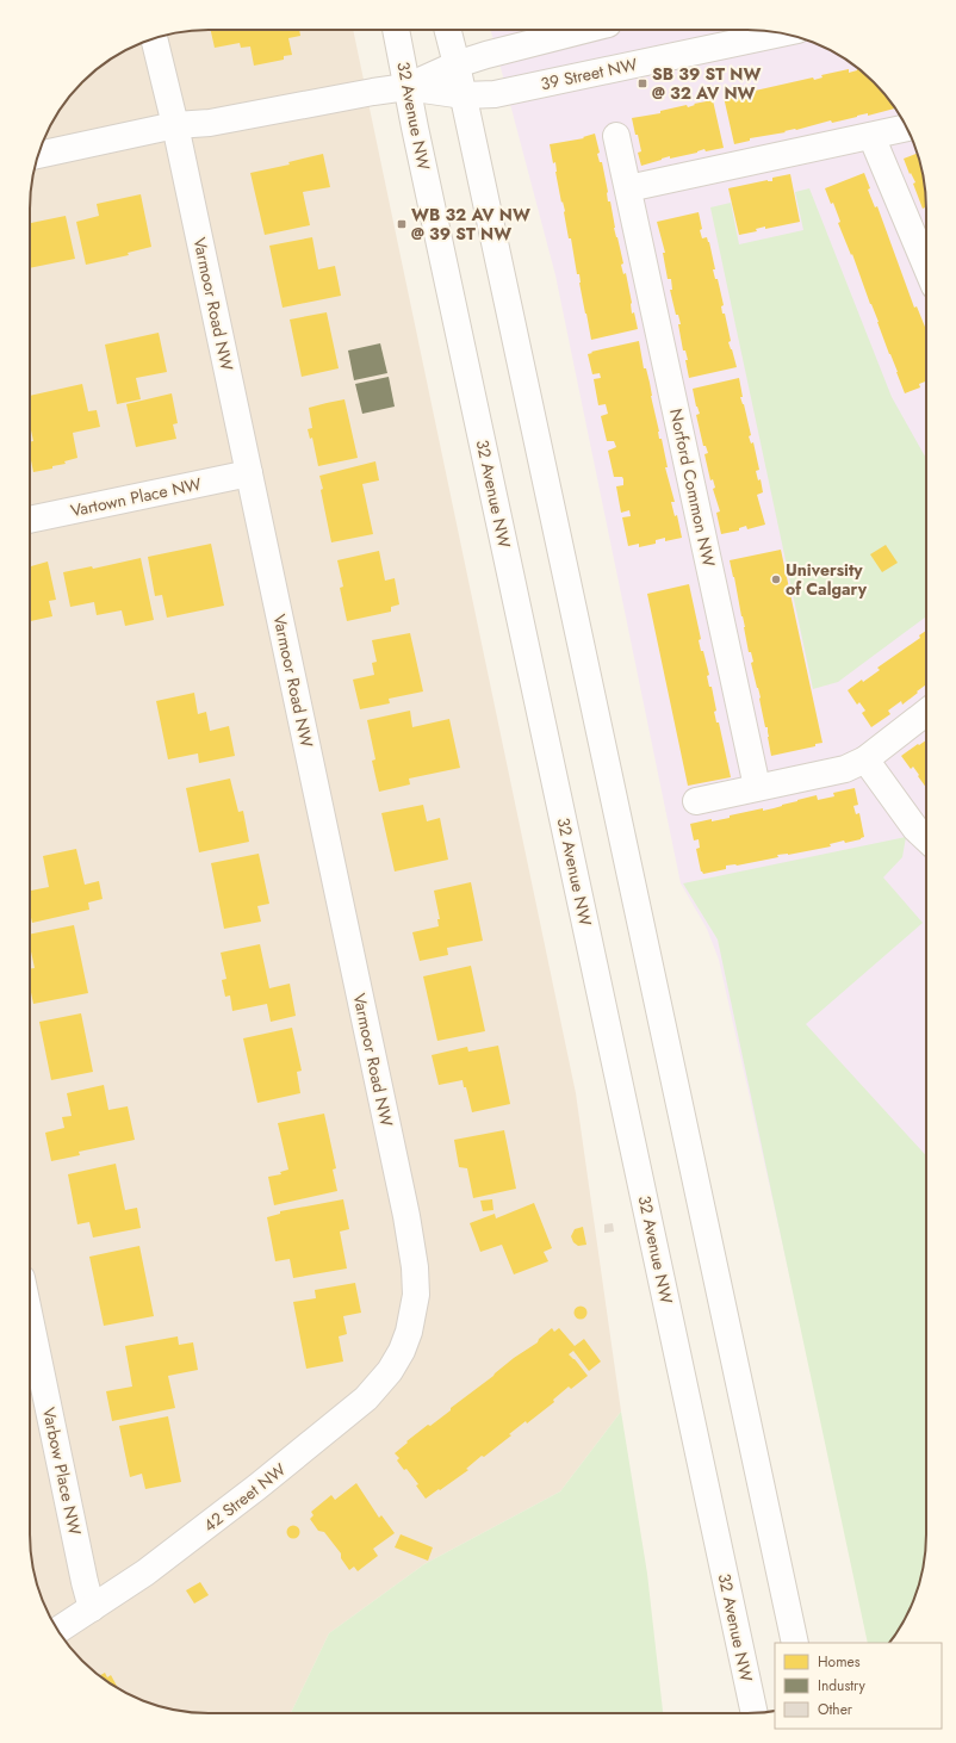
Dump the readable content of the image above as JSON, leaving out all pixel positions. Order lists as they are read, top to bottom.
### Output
{
  "streets": {
    "street": [
      "39 Street NW",
      "32 Avenue NW",
      "Varmoor Road NW",
      "Norford Common NW",
      "Vartown Place NW",
      "Varbow Place NW",
      "42 Street NW"
    ]
  },
  "crossings": [
    ["39 Street NW", "32 Avenue NW"],
    ["39 Street NW", "Varmoor Road NW"],
    ["Varmoor Road NW", "Vartown Place NW"],
    ["Varmoor Road NW", "42 Street NW"],
    ["Varbow Place NW", "42 Street NW"]
  ],
  "places": {
    "transit": ["SB 39 ST NW @ 32 AV NW", "WB 32 AV NW @ 39 ST NW"],
    "other": ["University of Calgary"]
  },
  "legend": ["Homes", "Industry", "Other"]
}
